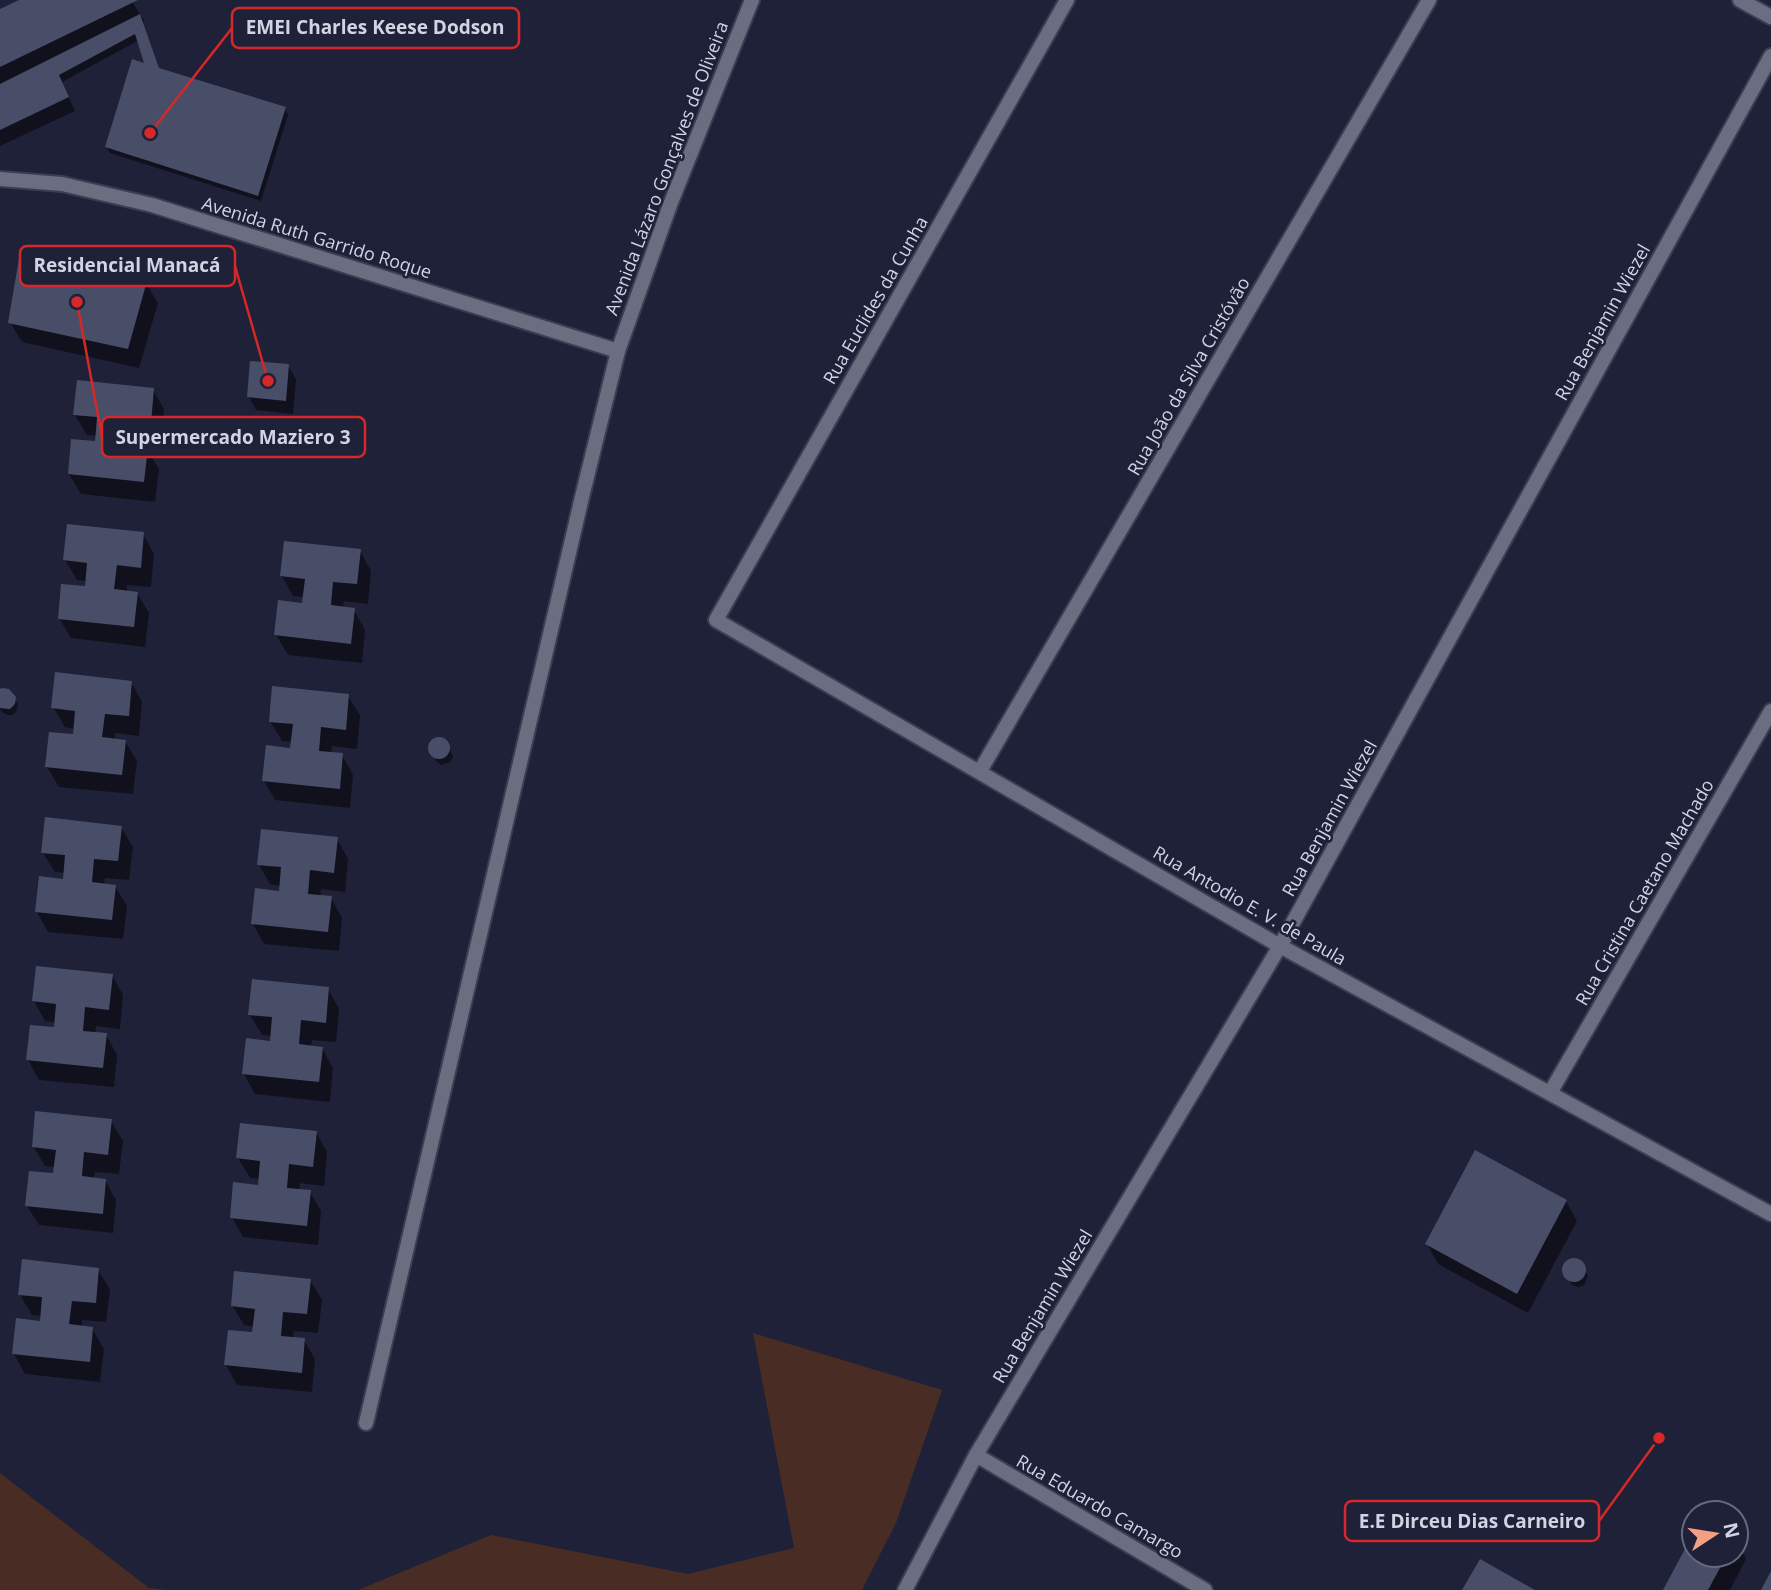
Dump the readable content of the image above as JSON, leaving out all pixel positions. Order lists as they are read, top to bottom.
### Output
{
  "streets": {
    "street": [
      "Avenida Lázaro Gonçalves de Oliveira",
      "Avenida Ruth Garrido Roque",
      "Rua Euclides da Cunha",
      "Rua Benjamin Wiezel",
      "Rua João da Silva Cristóvão",
      "Rua Cristina Caetano Machado",
      "Rua Antodio E. V. de Paula",
      "Rua Eduardo Camargo"
    ]
  },
  "crossings": [
    ["Avenida Lázaro Gonçalves de Oliveira", "Avenida Ruth Garrido Roque"],
    ["Rua Euclides da Cunha", "Rua Antodio E. V. de Paula"],
    ["Rua Benjamin Wiezel", "Rua Antodio E. V. de Paula"],
    ["Rua Benjamin Wiezel", "Rua Eduardo Camargo"],
    ["Rua João da Silva Cristóvão", "Rua Antodio E. V. de Paula"],
    ["Rua Cristina Caetano Machado", "Rua Antodio E. V. de Paula"]
  ],
  "places": [
    "EMEI Charles Keese Dodson",
    "Supermercado Maziero 3",
    "Residencial Manacá",
    "E.E Dirceu Dias Carneiro"
  ],
  "north": "right"
}
